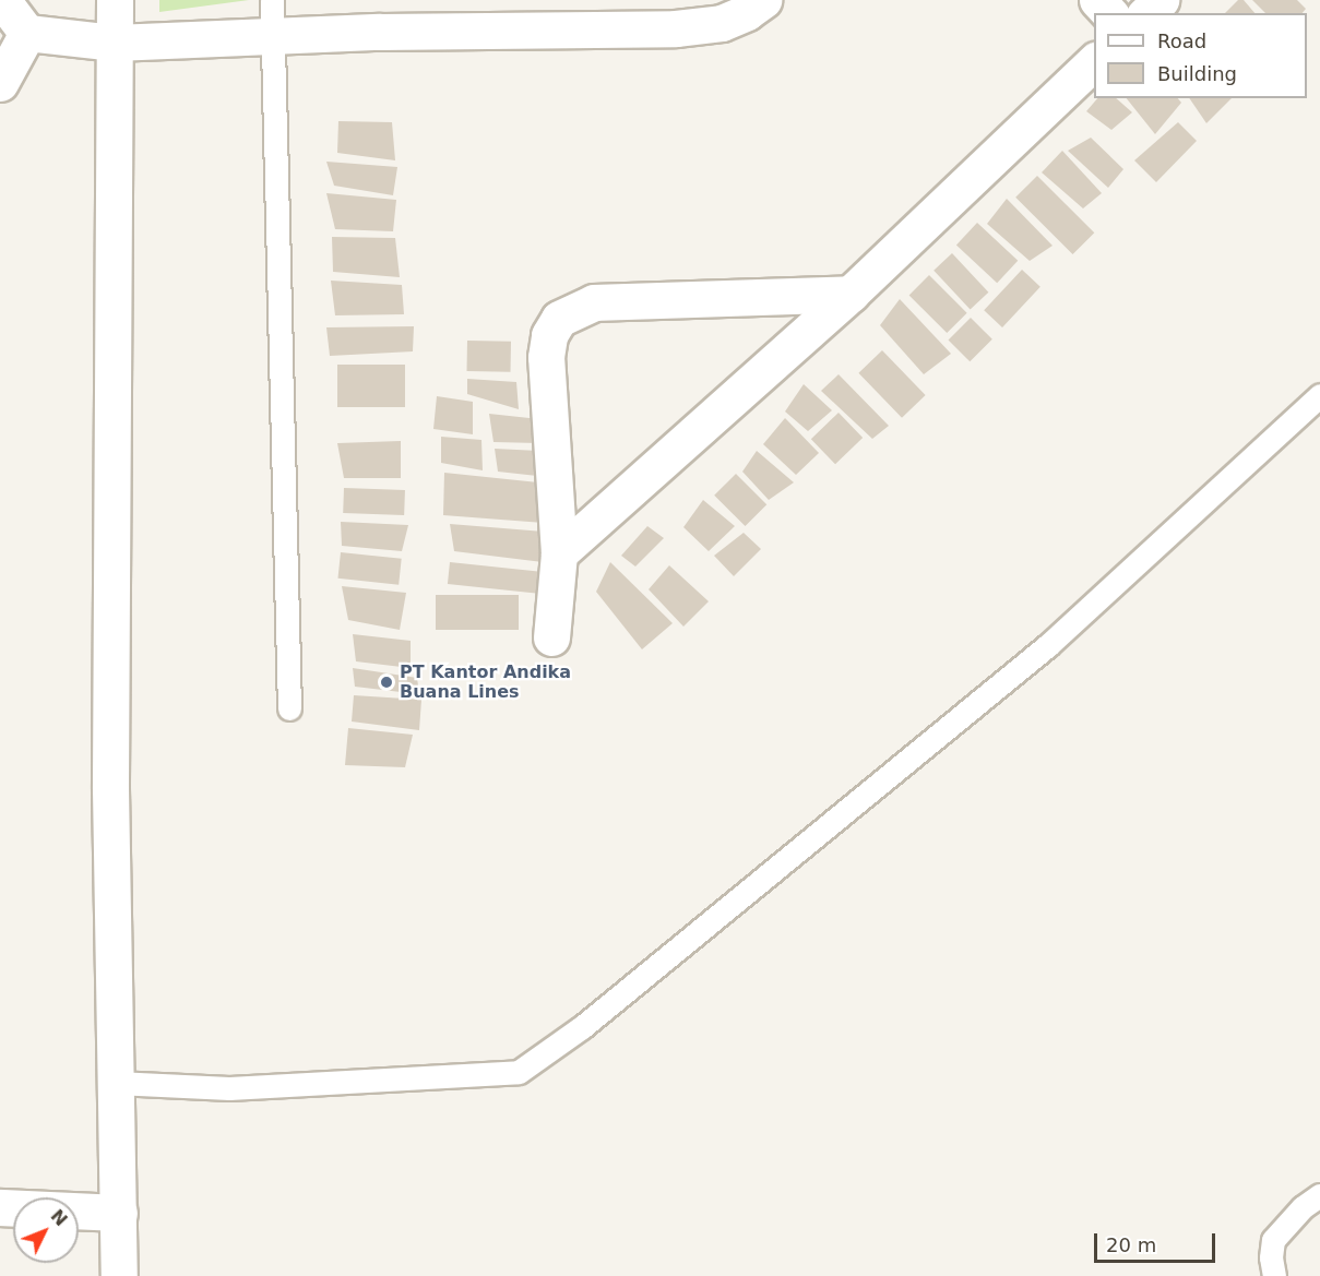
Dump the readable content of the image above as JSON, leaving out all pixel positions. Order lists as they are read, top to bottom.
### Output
{
  "places": ["PT Kantor Andika Buana Lines"],
  "legend": ["Road", "Building"],
  "scale_bar": "20 m",
  "north": "top right"
}
